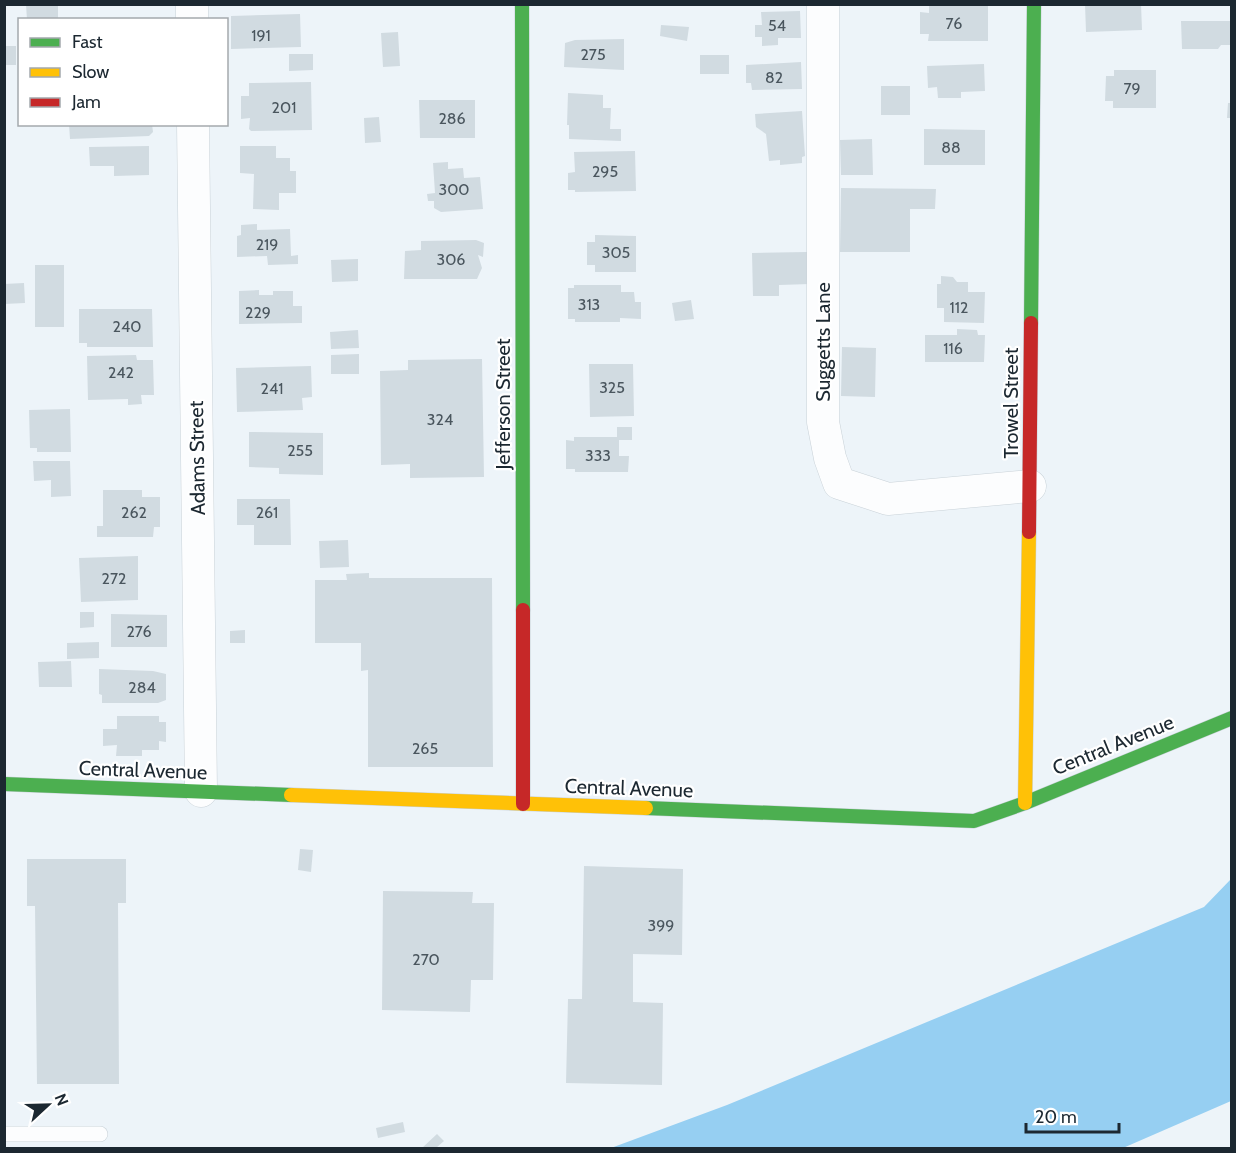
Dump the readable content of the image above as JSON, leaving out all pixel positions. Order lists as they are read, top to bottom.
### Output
{
  "streets": {
    "street": [
      "Suggetts Lane",
      "Trowel Street",
      "Jefferson Street",
      "Adams Street",
      "Central Avenue"
    ]
  },
  "crossings": [
    ["Suggetts Lane", "Trowel Street"],
    ["Trowel Street", "Central Avenue"],
    ["Jefferson Street", "Central Avenue"],
    ["Adams Street", "Central Avenue"]
  ],
  "house_numbers": [
    "76",
    "54",
    "191",
    "275",
    "82",
    "79",
    "201",
    "286",
    "88",
    "295",
    "300",
    "219",
    "305",
    "306",
    "313",
    "112",
    "229",
    "240",
    "116",
    "242",
    "325",
    "241",
    "324",
    "255",
    "333",
    "262",
    "261",
    "272",
    "276",
    "284",
    "265",
    "399",
    "270"
  ],
  "legend": ["Fast", "Slow", "Jam"],
  "scale_bar": "20 m",
  "north": "right"
}
